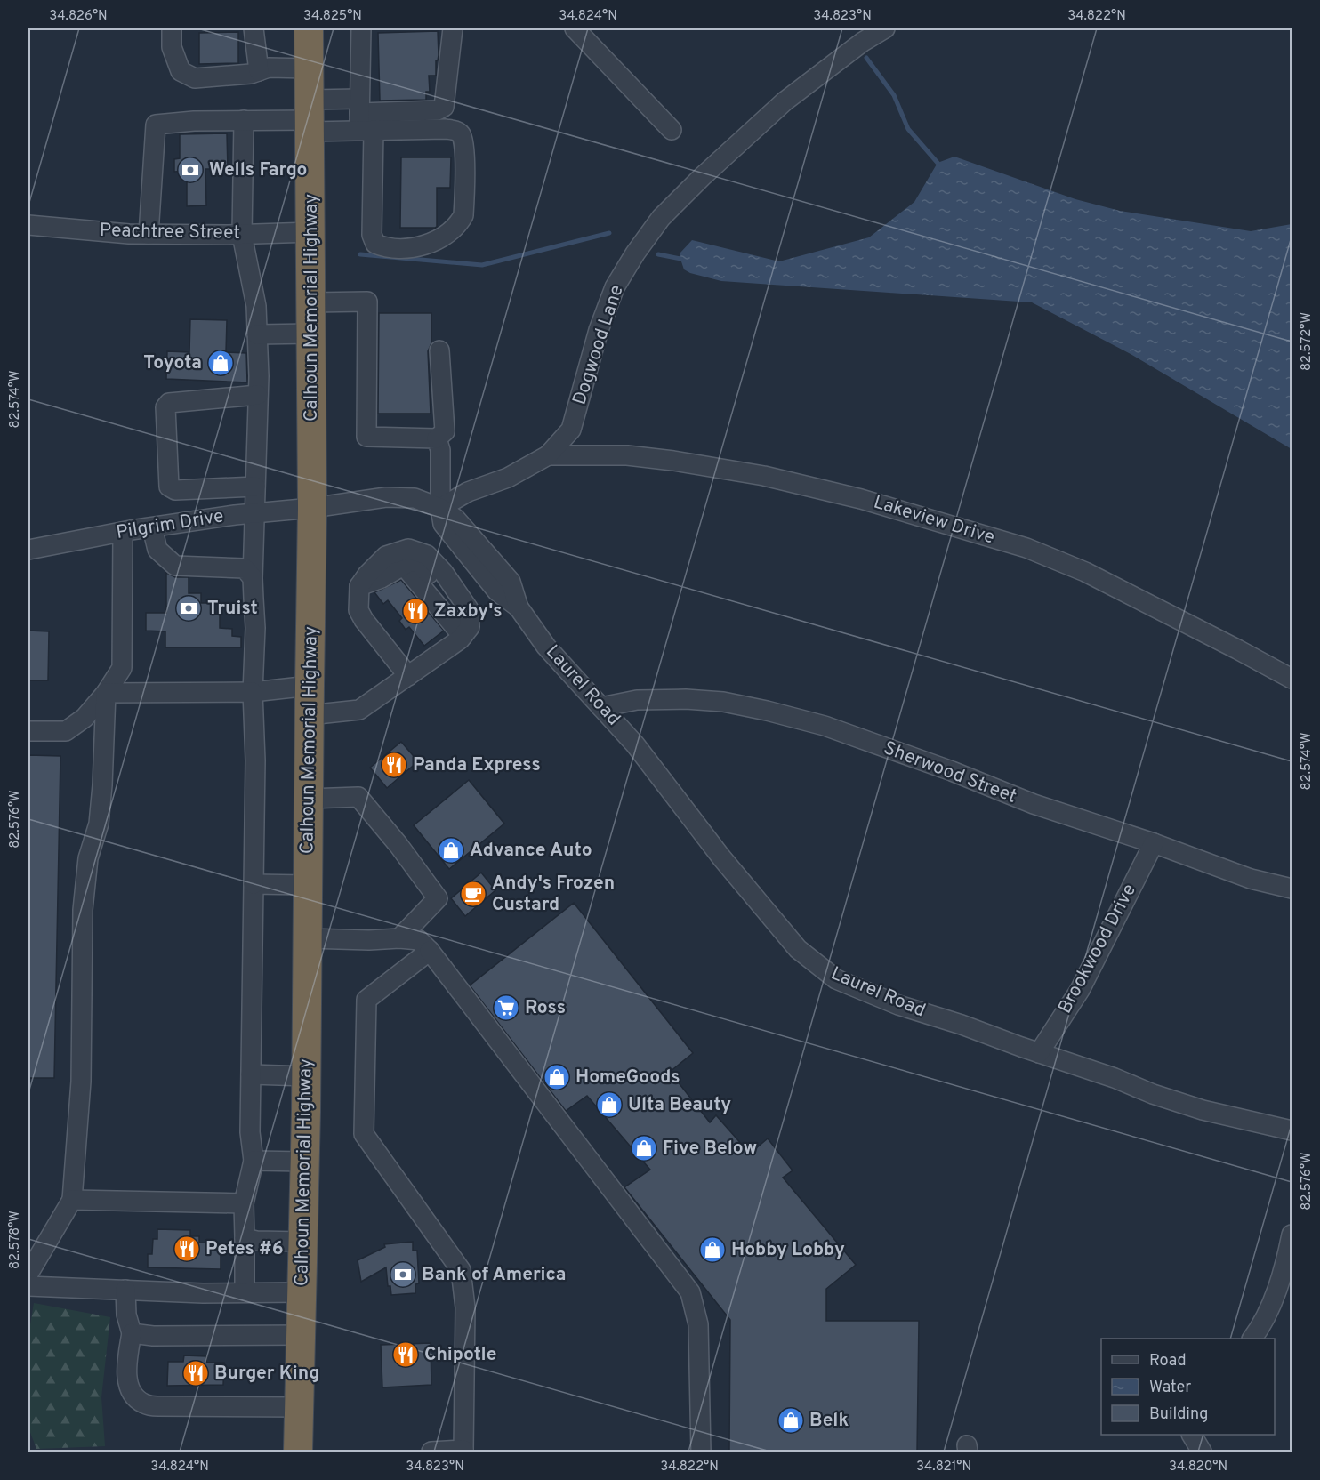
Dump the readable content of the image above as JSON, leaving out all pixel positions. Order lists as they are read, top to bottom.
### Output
{
  "streets": {
    "highway": ["Calhoun Memorial Highway"],
    "street": [
      "Peachtree Street",
      "Dogwood Lane",
      "Lakeview Drive",
      "Pilgrim Drive",
      "Laurel Road",
      "Sherwood Street",
      "Brookwood Drive"
    ]
  },
  "crossings": [
    ["Peachtree Street", "Calhoun Memorial Highway"],
    ["Calhoun Memorial Highway", "Pilgrim Drive"],
    ["Dogwood Lane", "Lakeview Drive"],
    ["Dogwood Lane", "Laurel Road"],
    ["Laurel Road", "Sherwood Street"],
    ["Laurel Road", "Brookwood Drive"],
    ["Sherwood Street", "Brookwood Drive"]
  ],
  "places": {
    "bank": ["Wells Fargo", "Truist", "Bank of America"],
    "shop": [
      "Toyota",
      "Advance Auto",
      "HomeGoods",
      "Ulta Beauty",
      "Five Below",
      "Hobby Lobby",
      "Belk"
    ],
    "restaurant": [
      "Zaxby's",
      "Panda Express",
      "Petes #6",
      "Chipotle",
      "Burger King"
    ],
    "cafe": ["Andy's Frozen Custard"],
    "supermarket": ["Ross"]
  },
  "legend": ["Road", "Water", "Building"],
  "coordinates": [
    "34.826°N",
    "34.825°N",
    "34.824°N",
    "34.823°N",
    "34.822°N",
    "82.572°W",
    "82.574°W",
    "82.576°W",
    "82.578°W",
    "34.821°N",
    "34.820°N"
  ]
}
